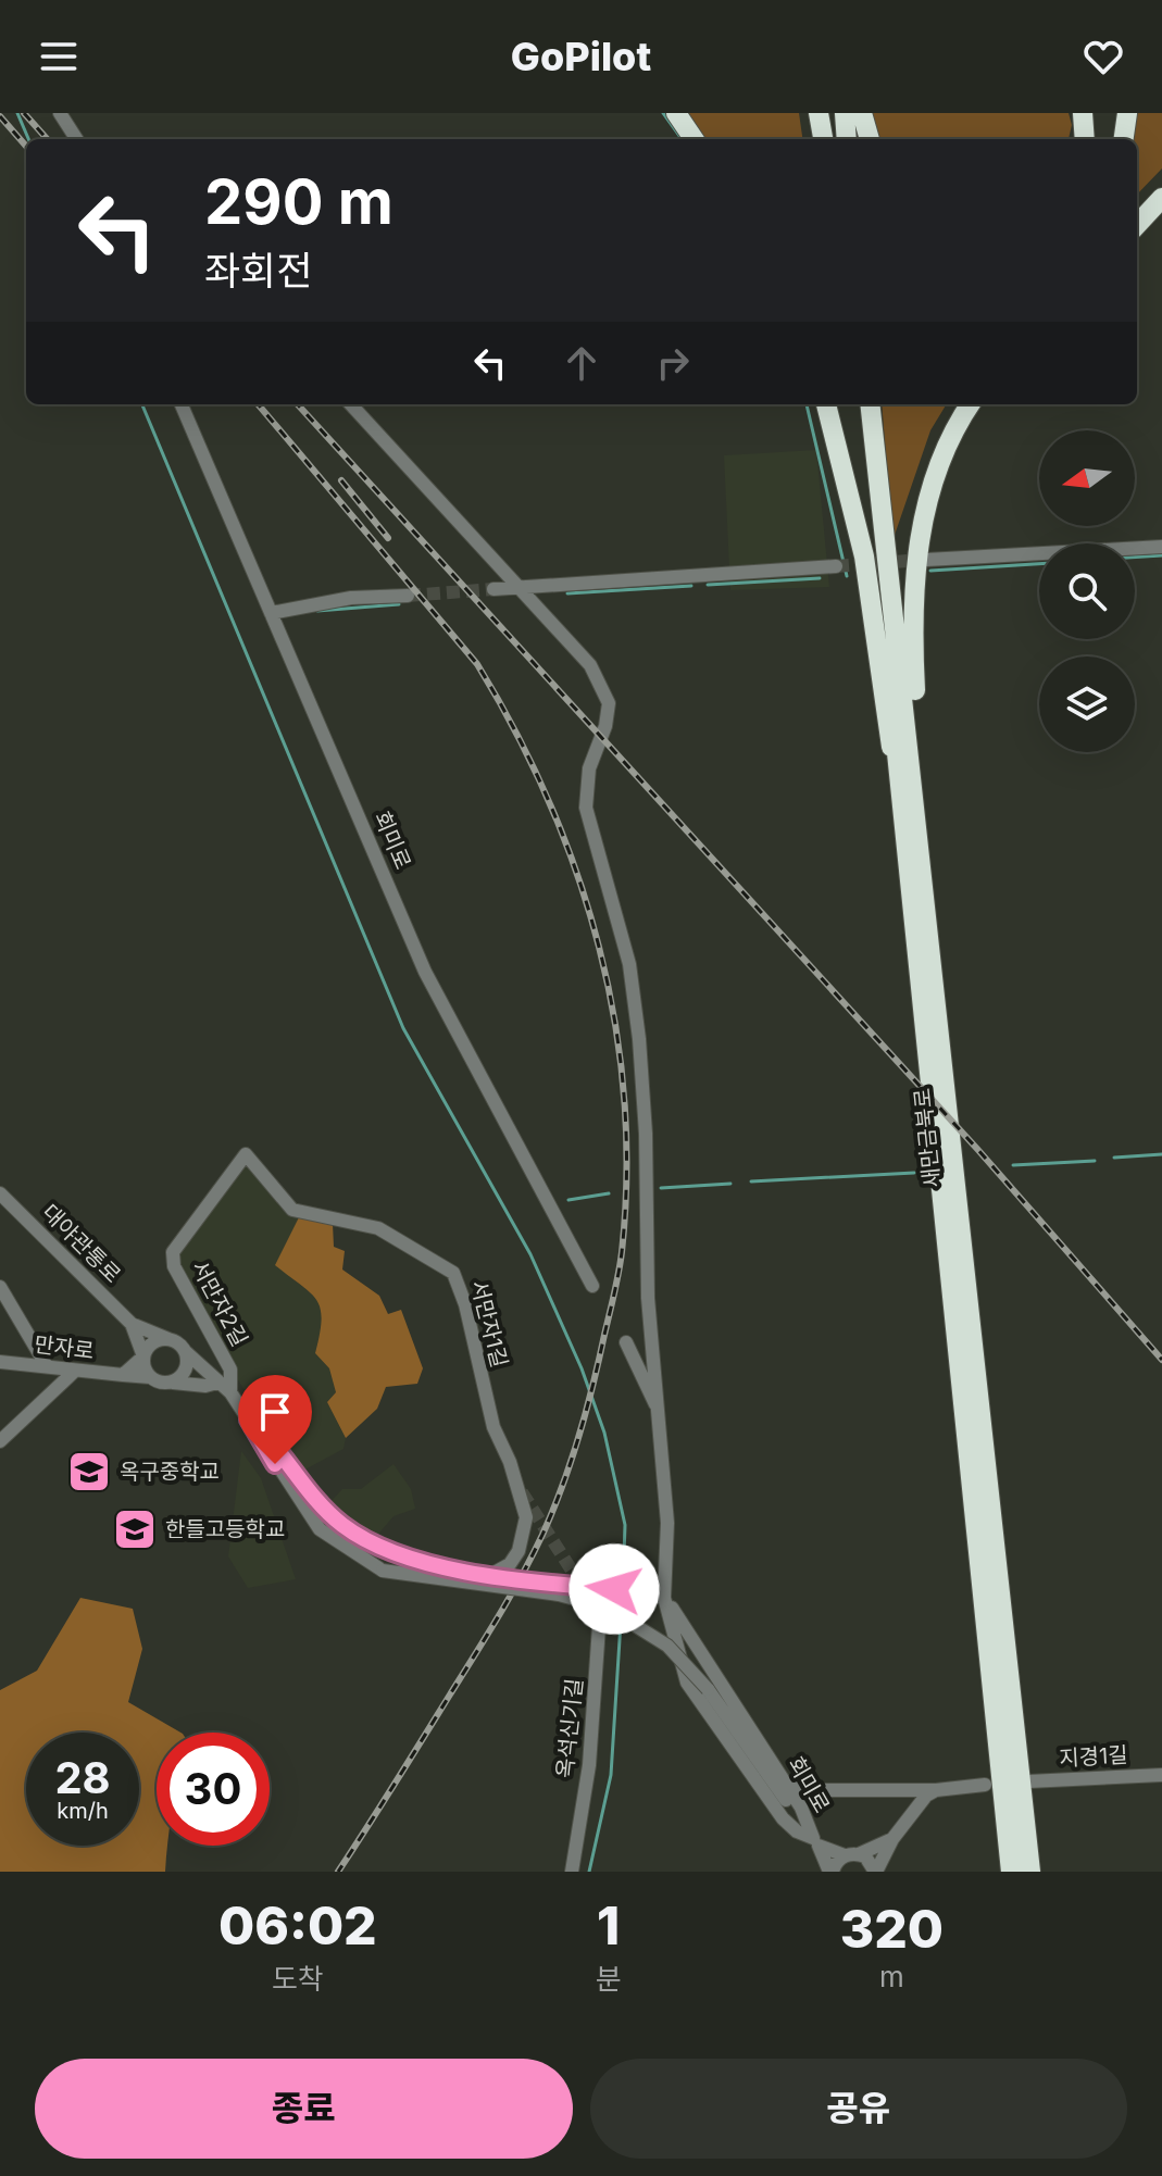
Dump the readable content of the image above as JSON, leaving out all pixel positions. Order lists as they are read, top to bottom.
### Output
{
  "streets": {
    "highway": ["새만금북로"],
    "street": [
      "회미로",
      "대야관통로",
      "서만자2길",
      "서만자1길",
      "만자로",
      "옥석신기길",
      "지경1길"
    ]
  },
  "crossings": [
    ["서만자2길", "서만자1길"]
  ],
  "places": {
    "school or university": ["옥구중학교", "한들고등학교"]
  },
  "north": "left",
  "page": {
    "header": "GoPilot",
    "turn": ["290 m", "좌회전"],
    "speed": "28 km/h",
    "limit": "30",
    "eta": [
      "06:02",
      "도착",
      "1",
      "분",
      "320",
      "m"
    ],
    "buttons": ["종료", "공유"]
  }
}
